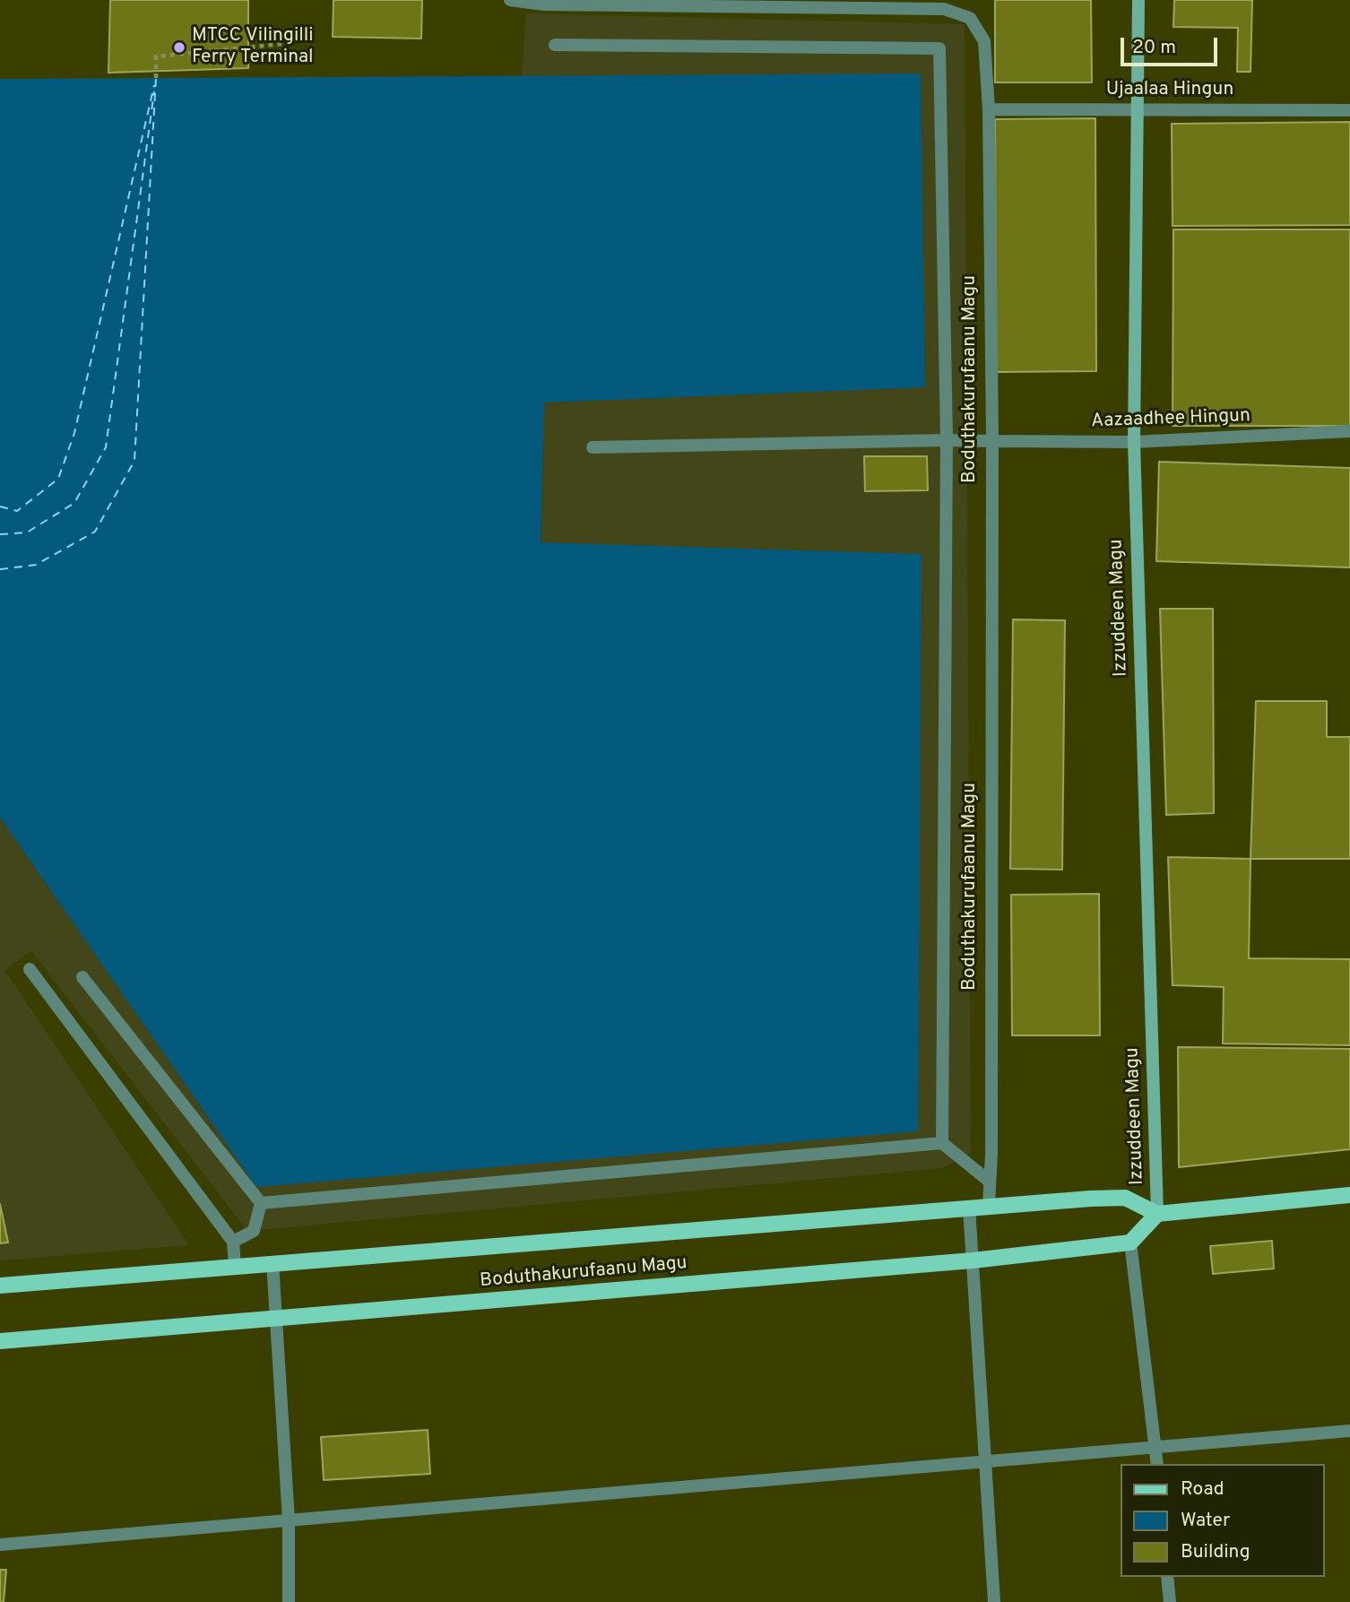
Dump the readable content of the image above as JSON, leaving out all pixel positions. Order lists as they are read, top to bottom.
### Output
{
  "streets": {
    "main road": ["Boduthakurufaanu Magu", "Izzuddeen Magu"],
    "street": ["Ujaalaa Hingun", "Aazaadhee Hingun"]
  },
  "crossings": [
    ["Ujaalaa Hingun", "Boduthakurufaanu Magu"],
    ["Ujaalaa Hingun", "Izzuddeen Magu"],
    ["Boduthakurufaanu Magu", "Aazaadhee Hingun"],
    ["Boduthakurufaanu Magu", "Izzuddeen Magu"],
    ["Aazaadhee Hingun", "Izzuddeen Magu"]
  ],
  "places": ["MTCC Vilingilli Ferry Terminal"],
  "legend": ["Road", "Water", "Building"],
  "scale_bar": "20 m"
}
